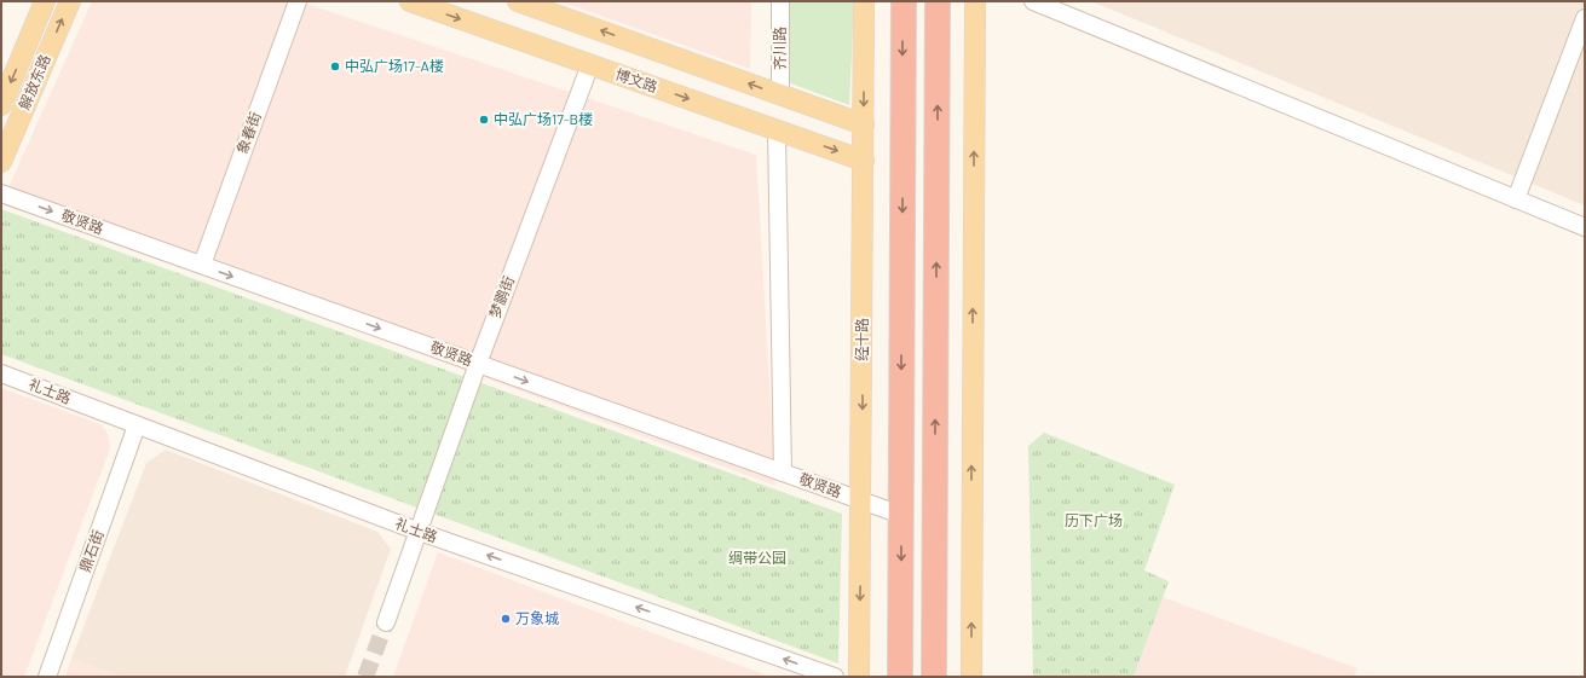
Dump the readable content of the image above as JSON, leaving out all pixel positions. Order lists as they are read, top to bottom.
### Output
{
  "streets": {
    "main road": ["博文路", "解放东路", "经十路"],
    "street": [
      "齐川路",
      "象春街",
      "敬贤路",
      "梦鹏街",
      "礼士路",
      "鼎石街"
    ]
  },
  "crossings": [
    ["博文路", "梦鹏街"],
    ["博文路", "经十路"],
    ["象春街", "敬贤路"],
    ["敬贤路", "梦鹏街"],
    ["敬贤路", "经十路"],
    ["梦鹏街", "礼士路"],
    ["礼士路", "鼎石街"]
  ],
  "one_way": ["敬贤路", "礼士路"],
  "parks": ["历下广场", "绸带公园"],
  "places": ["中弘广场17-A楼", "中弘广场17-B楼", "万象城"]
}
